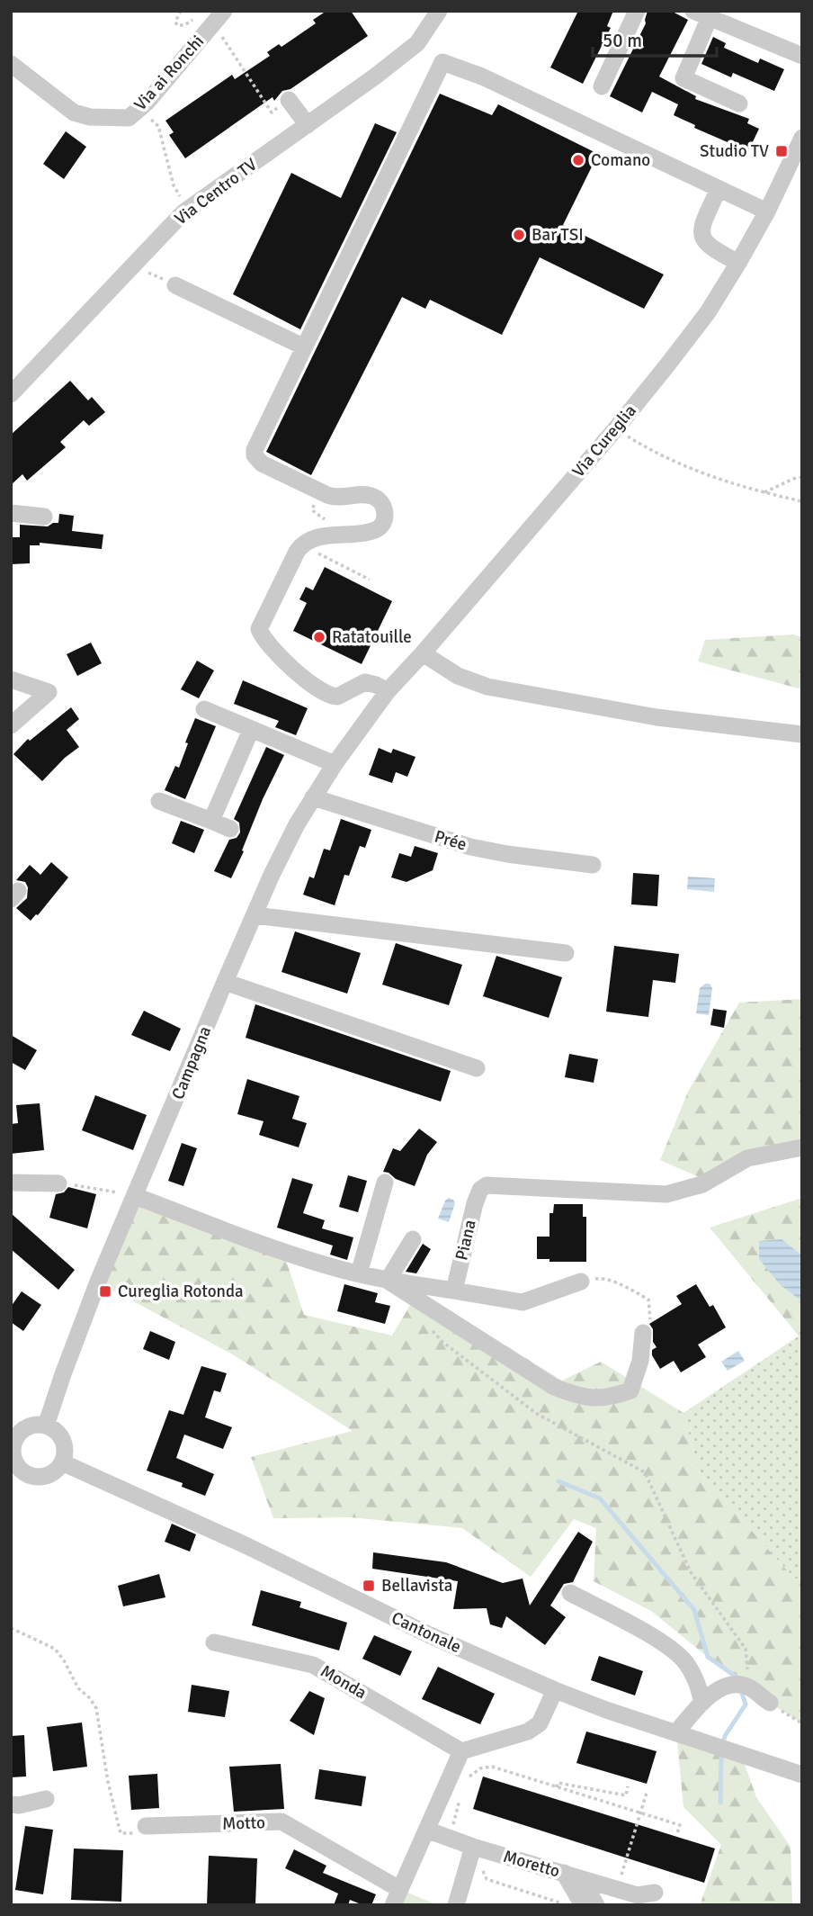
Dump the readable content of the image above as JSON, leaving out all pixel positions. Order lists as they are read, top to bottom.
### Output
{
  "streets": {
    "street": [
      "Via ai Ronchi",
      "Via Centro TV",
      "Via Cureglia",
      "Prée",
      "Campagna",
      "Piana",
      "Cantonale",
      "Monda",
      "Motto",
      "Moretto"
    ]
  },
  "crossings": [
    ["Via Cureglia", "Campagna"],
    ["Prée", "Campagna"],
    ["Campagna", "Cantonale"]
  ],
  "places": {
    "transit": ["Studio TV", "Cureglia Rotonda", "Bellavista"],
    "other": ["Comano", "Bar TSI", "Ratatouille"]
  },
  "scale_bar": "50 m"
}
